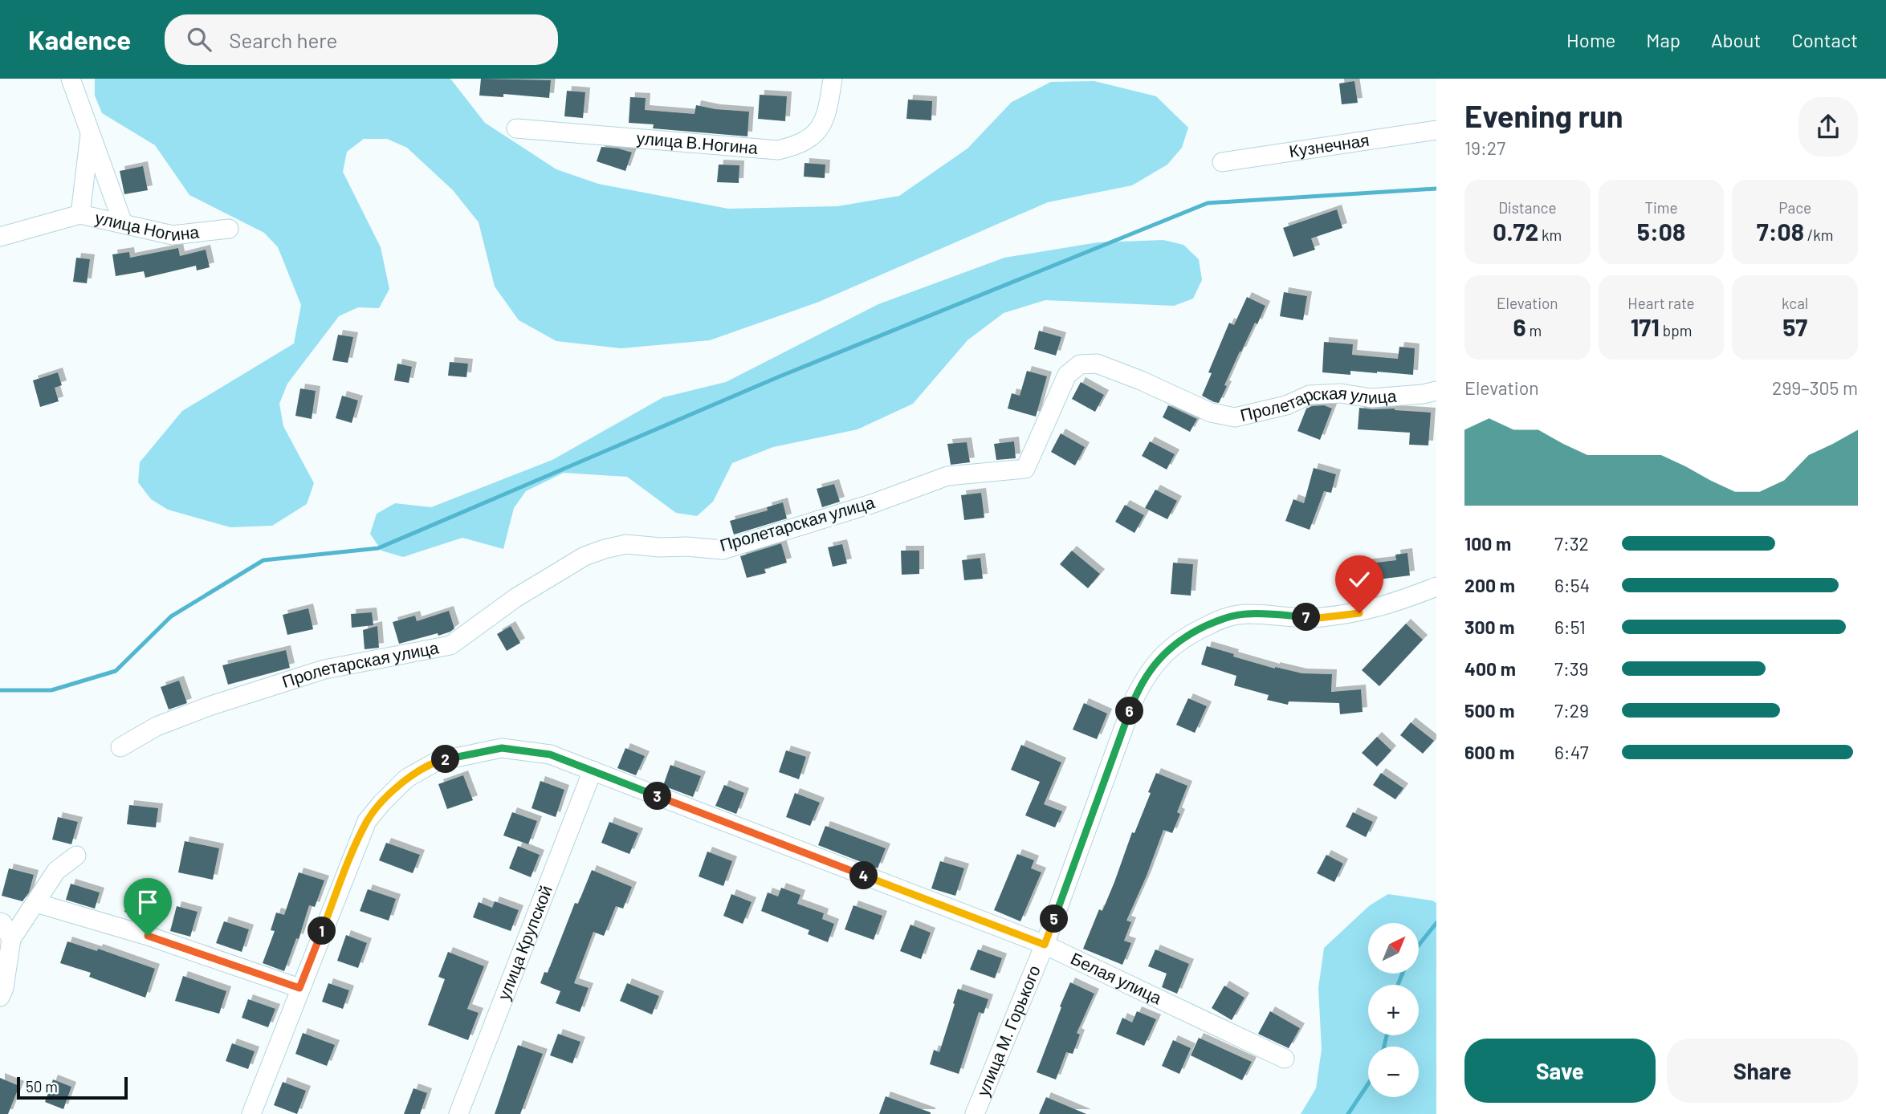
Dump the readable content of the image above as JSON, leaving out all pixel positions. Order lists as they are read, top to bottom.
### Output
{
  "streets": {
    "street": [
      "улица В.Ногина",
      "Кузнечная",
      "улица Ногина",
      "Пролетарская улица",
      "улица Крупской",
      "Белая улица",
      "улица М. Горького"
    ]
  },
  "crossings": [
    ["улица Крупской", "Белая улица"],
    ["Белая улица", "улица М. Горького"]
  ],
  "scale_bar": "50 m",
  "north": "top right",
  "page": {
    "header": "Kadence",
    "search": "Search here",
    "nav": [
      "Home",
      "Map",
      "About",
      "Contact"
    ],
    "heading": ["Evening run", "19:27"],
    "stats": [
      ["Distance", "0.72 km"],
      ["Time", "5:08"],
      ["Pace", "7:08 /km"],
      ["Elevation", "6 m"],
      ["Heart rate", "171 bpm"],
      ["kcal", "57"]
    ],
    "chart": ["Elevation", "299–305 m"],
    "list": [
      {
        "name": "100 m",
        "note": "7:32"
      },
      {
        "name": "200 m",
        "note": "6:54"
      },
      {
        "name": "300 m",
        "note": "6:51"
      },
      {
        "name": "400 m",
        "note": "7:39"
      },
      {
        "name": "500 m",
        "note": "7:29"
      },
      {
        "name": "600 m",
        "note": "6:47"
      }
    ],
    "pins": [
      "7",
      "6",
      "2",
      "3",
      "4",
      "5",
      "1"
    ],
    "map_buttons": ["+", "−"],
    "buttons": ["Save", "Share"],
    "scale": "50 m"
  }
}
